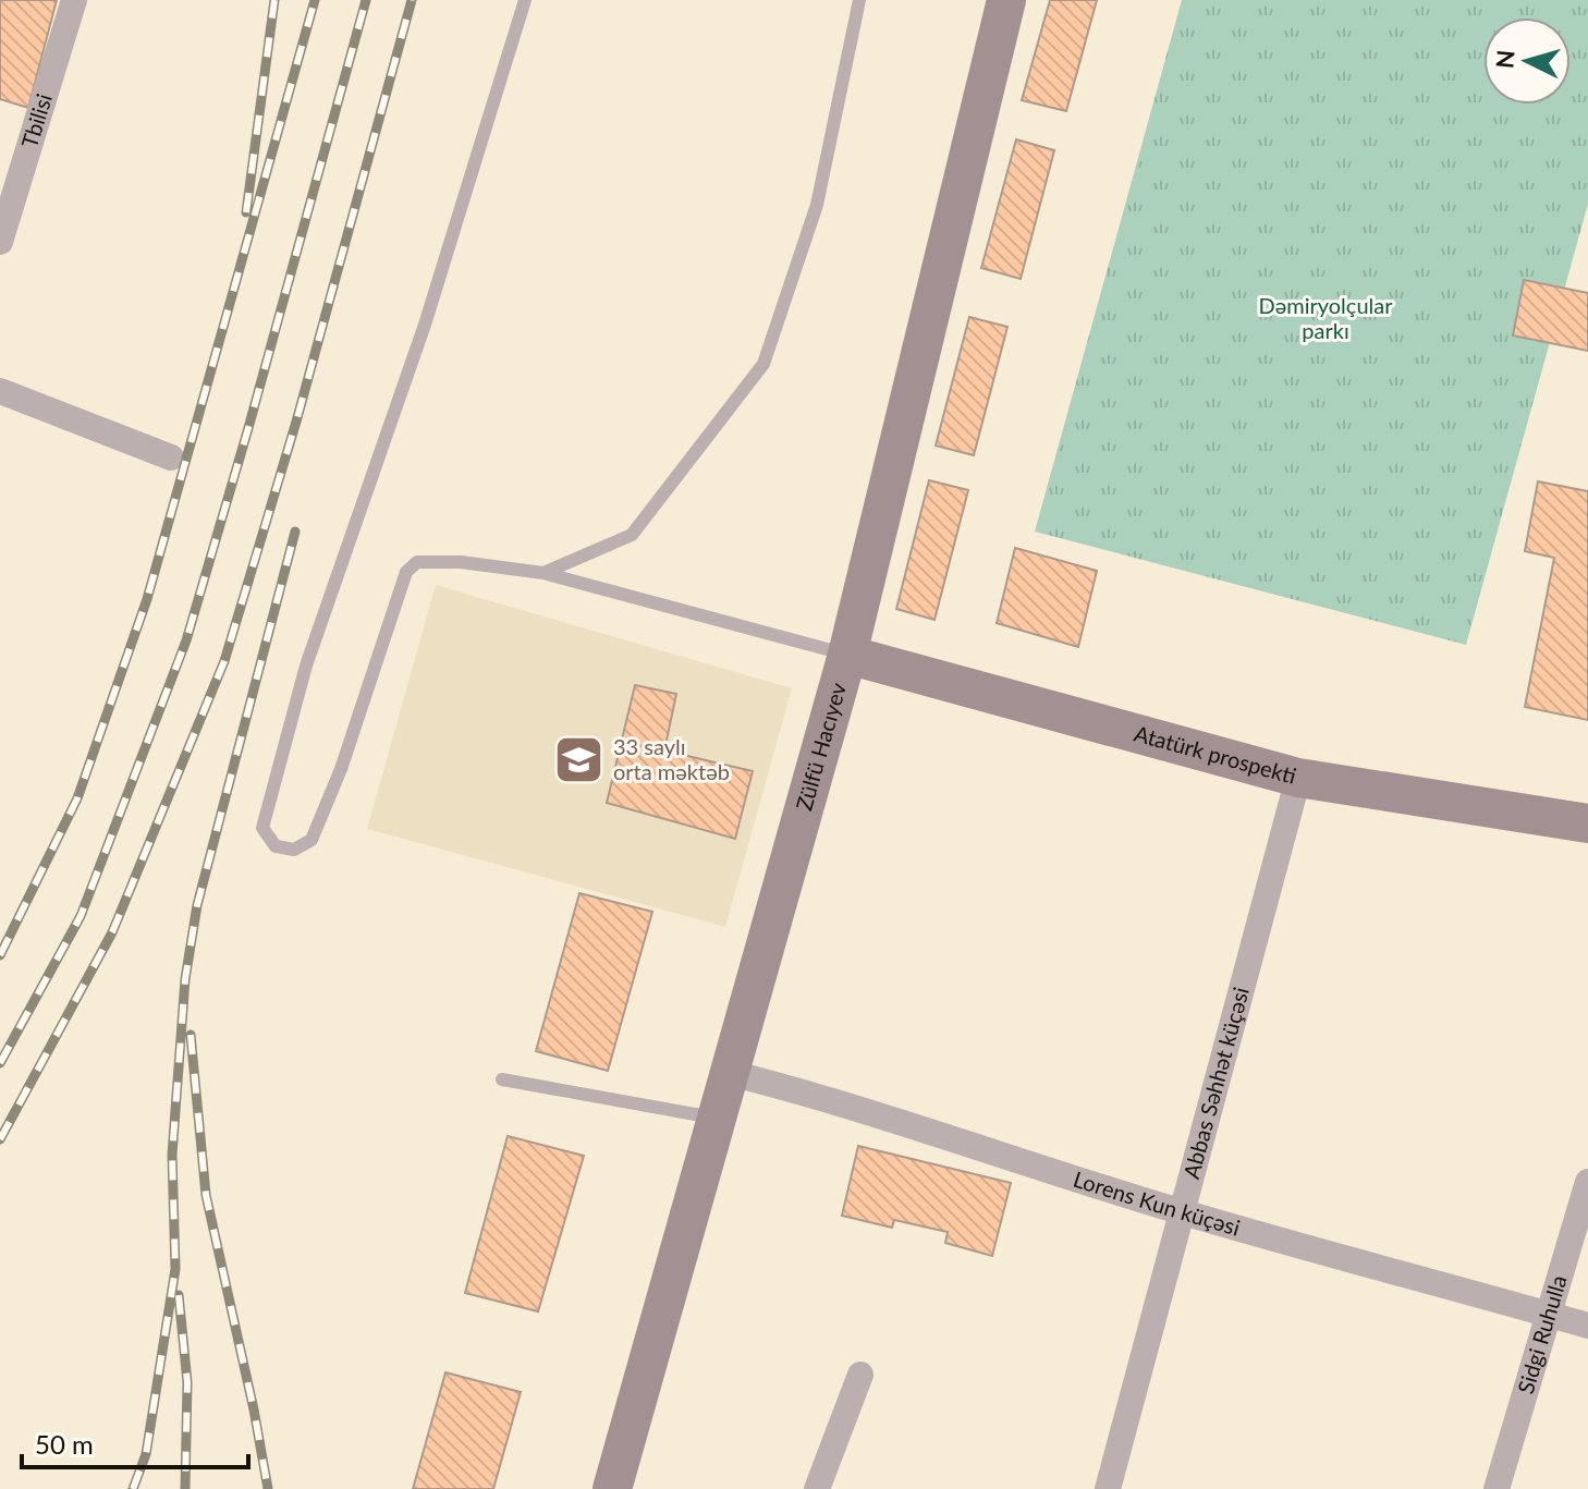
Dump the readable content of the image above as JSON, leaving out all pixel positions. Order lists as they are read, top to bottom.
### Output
{
  "streets": {
    "main road": ["Zülfü Hacıyev", "Atatürk prospekti"],
    "street": [
      "Tbilisi",
      "Abbas Səhhət küçəsi",
      "Lorens Kun küçəsi",
      "Sidgi Ruhulla"
    ]
  },
  "crossings": [
    ["Zülfü Hacıyev", "Atatürk prospekti"],
    ["Zülfü Hacıyev", "Lorens Kun küçəsi"],
    ["Atatürk prospekti", "Abbas Səhhət küçəsi"],
    ["Abbas Səhhət küçəsi", "Lorens Kun küçəsi"],
    ["Lorens Kun küçəsi", "Sidgi Ruhulla"]
  ],
  "parks": ["Dəmiryolçular parkı"],
  "places": {
    "school or university": ["33 saylı orta məktəb"]
  },
  "scale_bar": "50 m",
  "north": "left"
}
